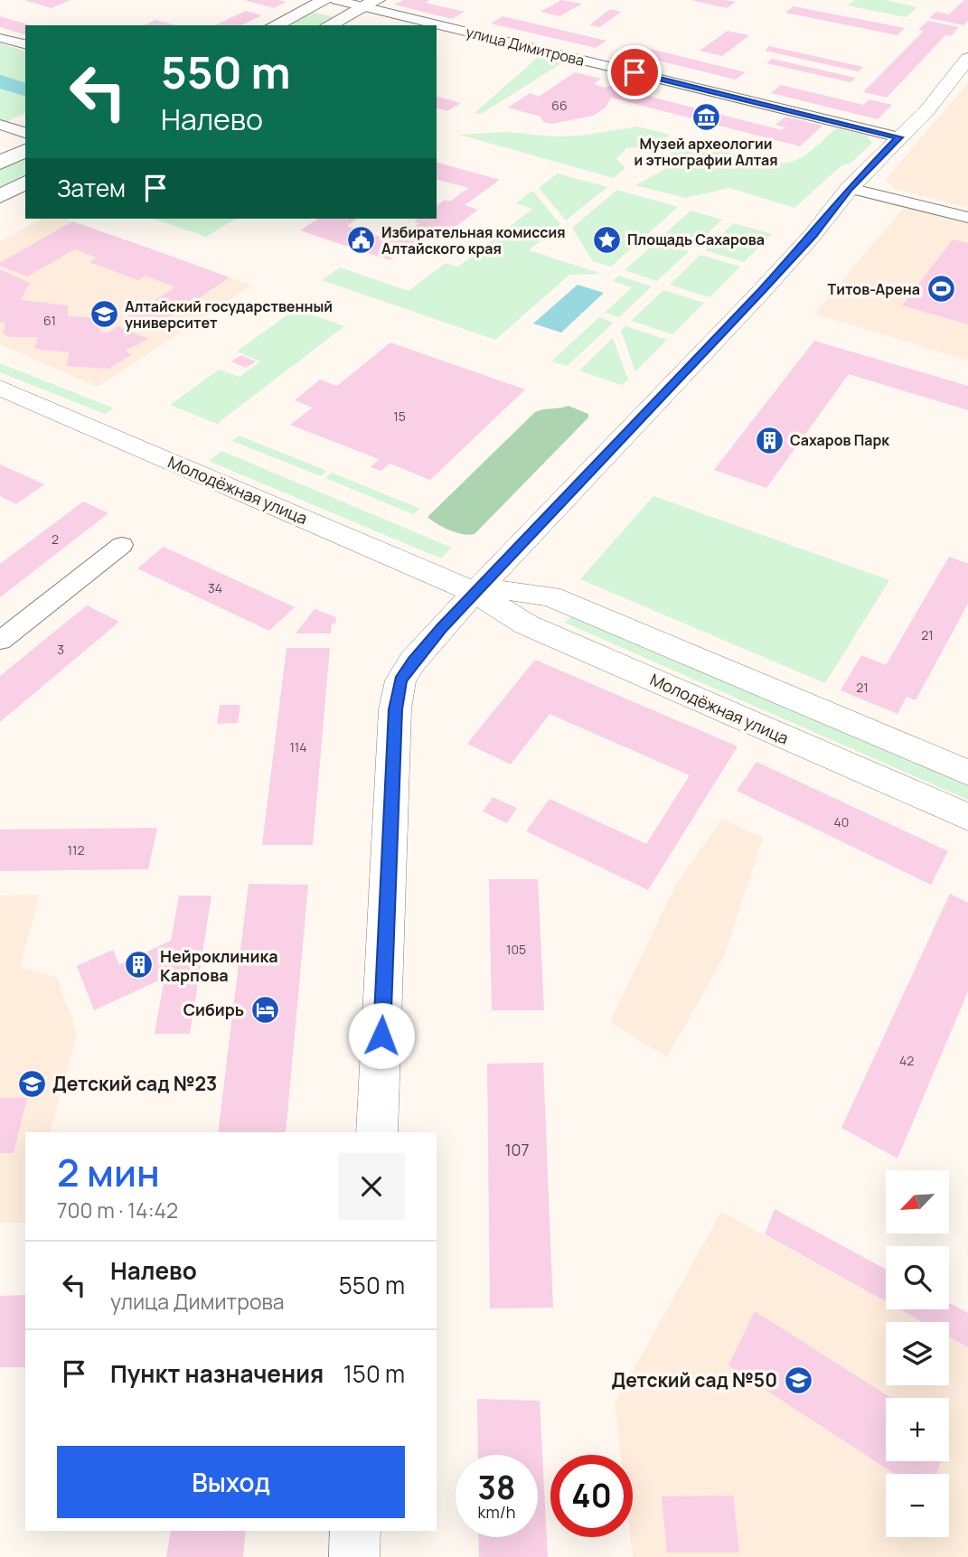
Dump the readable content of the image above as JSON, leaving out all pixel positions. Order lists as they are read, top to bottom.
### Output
{
  "streets": {
    "street": ["улица Димитрова", "Молодёжная улица"]
  },
  "places": {
    "museum": ["Музей археологии и этнографии Алтая"],
    "place": ["Площадь Сахарова"],
    "public building": ["Избирательная комиссия Алтайского края"],
    "sports": ["Титов-Арена"],
    "school or university": ["Алтайский государственный университет", "Детский сад №23", "Детский сад №50"],
    "building": ["Сахаров Парк", "Нейроклиника Карпова"],
    "hotel": ["Сибирь"]
  },
  "house_numbers": [
    "66",
    "61",
    "15",
    "2",
    "34",
    "21",
    "3",
    "21",
    "114",
    "40",
    "112",
    "105",
    "42",
    "107"
  ],
  "north": "bottom left",
  "page": {
    "turn": ["550 m", "Налево"],
    "then": "Затем",
    "heading": ["2 мин", "700 m · 14:42"],
    "map_buttons": ["+", "−"],
    "list": [
      {
        "name": "Налево",
        "note": "улица Димитрова",
        "value": "550 m"
      },
      {
        "name": "Пункт назначения",
        "value": "150 m"
      }
    ],
    "buttons": "Выход",
    "speed": "38 km/h",
    "limit": "40"
  }
}
